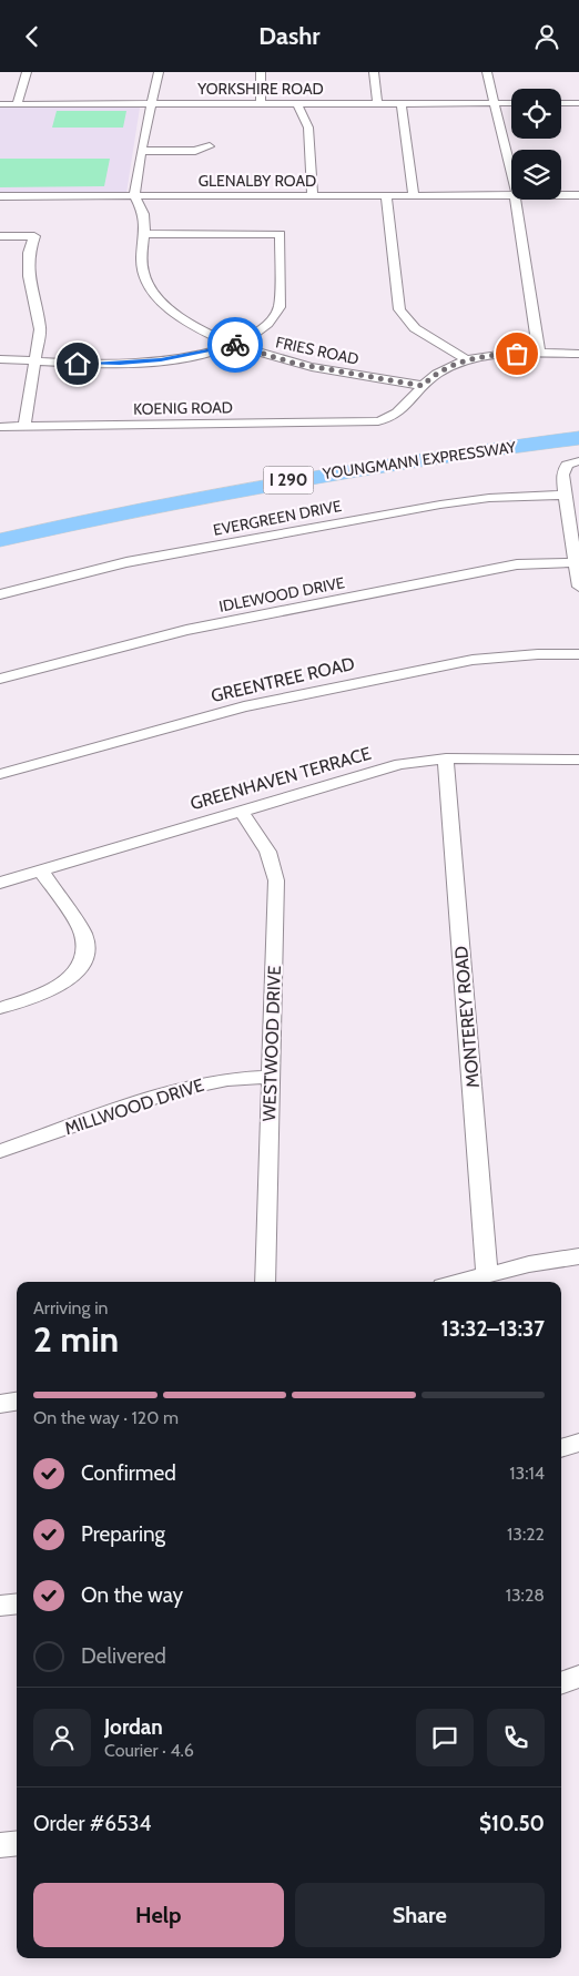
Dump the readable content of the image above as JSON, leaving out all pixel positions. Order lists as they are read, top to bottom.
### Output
{
  "streets": {
    "highway": ["YOUNGMANN EXPRESSWAY", "I 290"],
    "street": [
      "YORKSHIRE ROAD",
      "GLENALBY ROAD",
      "FRIES ROAD",
      "KOENIG ROAD",
      "EVERGREEN DRIVE",
      "IDLEWOOD DRIVE",
      "GREENTREE ROAD",
      "GREENHAVEN TERRACE",
      "MONTEREY ROAD",
      "WESTWOOD DRIVE",
      "MILLWOOD DRIVE"
    ]
  },
  "crossings": [
    ["GLENALBY ROAD", "FRIES ROAD"],
    ["FRIES ROAD", "KOENIG ROAD"],
    ["GREENHAVEN TERRACE", "MONTEREY ROAD"],
    ["GREENHAVEN TERRACE", "WESTWOOD DRIVE"],
    ["WESTWOOD DRIVE", "MILLWOOD DRIVE"]
  ],
  "page": {
    "header": "Dashr",
    "heading": ["2 min", "Arriving in", "13:32–13:37"],
    "panel": [
      "Jordan",
      "Courier · 4.6",
      "Order #6534",
      "$10.50"
    ],
    "bar": "On the way · 120 m",
    "list": [
      ["Confirmed", "13:14"],
      ["Preparing", "13:22"],
      ["On the way", "13:28"],
      "Delivered"
    ],
    "buttons": ["Help", "Share"]
  }
}
